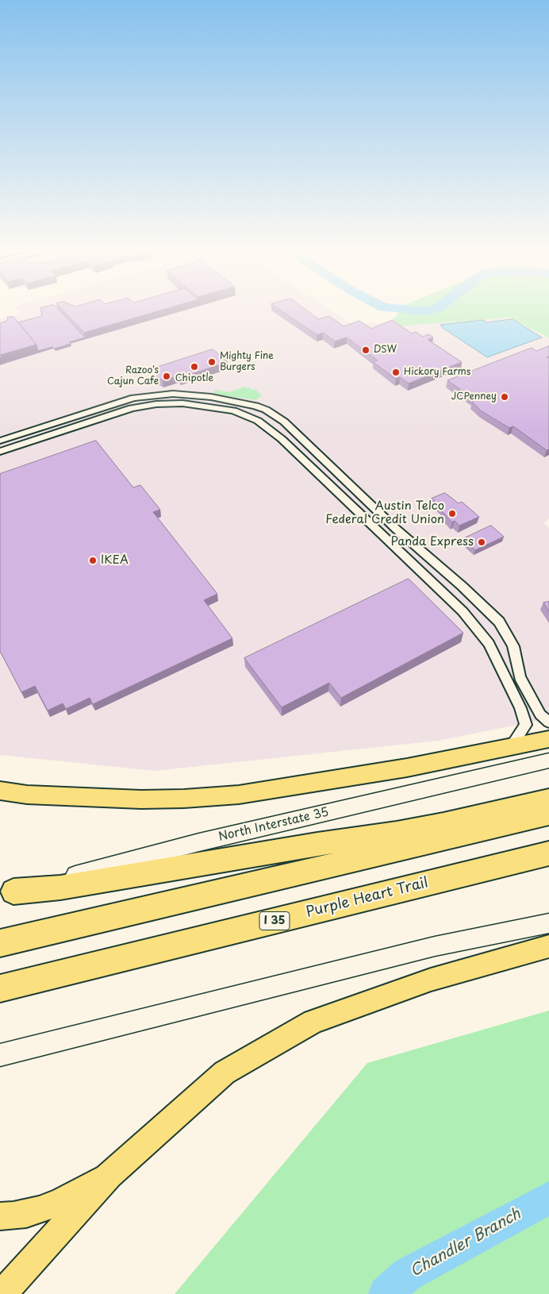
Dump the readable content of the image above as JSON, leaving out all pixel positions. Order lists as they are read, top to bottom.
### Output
{
  "streets": {
    "highway": ["Purple Heart Trail", "I 35"],
    "main road": ["North Interstate 35"]
  },
  "water": ["Chandler Branch"],
  "places": [
    "DSW",
    "Mighty Fine Burgers",
    "Chipotle",
    "Hickory Farms",
    "Razoo's Cajun Cafe",
    "JCPenney",
    "Austin Telco Federal Credit Union",
    "Panda Express",
    "IKEA"
  ]
}
